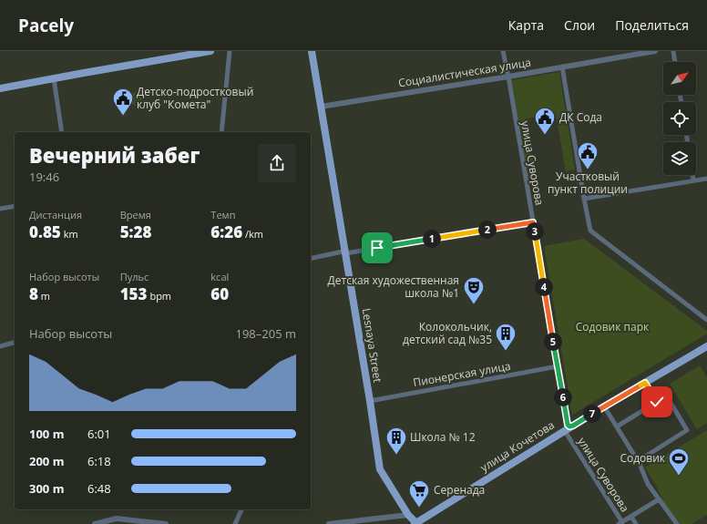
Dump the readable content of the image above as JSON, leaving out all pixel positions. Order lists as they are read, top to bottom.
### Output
{
  "streets": {
    "main road": ["Lesnaya Street", "улица Кочетова"],
    "street": ["Социалистическая улица", "улица Суворова", "Пионерская улица"]
  },
  "crossings": [
    ["Социалистическая улица", "улица Суворова"],
    ["Социалистическая улица", "Lesnaya Street"],
    ["улица Суворова", "Пионерская улица"],
    ["улица Суворова", "улица Кочетова"],
    ["Lesnaya Street", "Пионерская улица"],
    ["Lesnaya Street", "улица Кочетова"]
  ],
  "parks": ["Содовик парк"],
  "places": {
    "public building": ["Детско-подростковый клуб \"Комета\"", "ДК Сода", "Участковый пункт полиции"],
    "theatre": ["Детская художественная школа №1"],
    "building": ["Колокольчик, детский сад №35", "Школа № 12"],
    "sports": ["Содовик"],
    "supermarket": ["Серенада"]
  },
  "north": "top right",
  "page": {
    "header": "Pacely",
    "nav": ["Карта", "Слои", "Поделиться"],
    "heading": ["Вечерний забег", "19:46"],
    "stats": [
      ["Дистанция", "0.85 km"],
      ["Время", "5:28"],
      ["Темп", "6:26 /km"],
      ["Набор высоты", "8 m"],
      ["Пульс", "153 bpm"],
      ["kcal", "60"]
    ],
    "pins": [
      "2",
      "3",
      "1",
      "4",
      "5",
      "6",
      "7"
    ],
    "chart": ["Набор высоты", "198–205 m"],
    "list": [
      {
        "name": "100 m",
        "note": "6:01"
      },
      {
        "name": "200 m",
        "note": "6:18"
      },
      {
        "name": "300 m",
        "note": "6:48"
      }
    ]
  }
}
